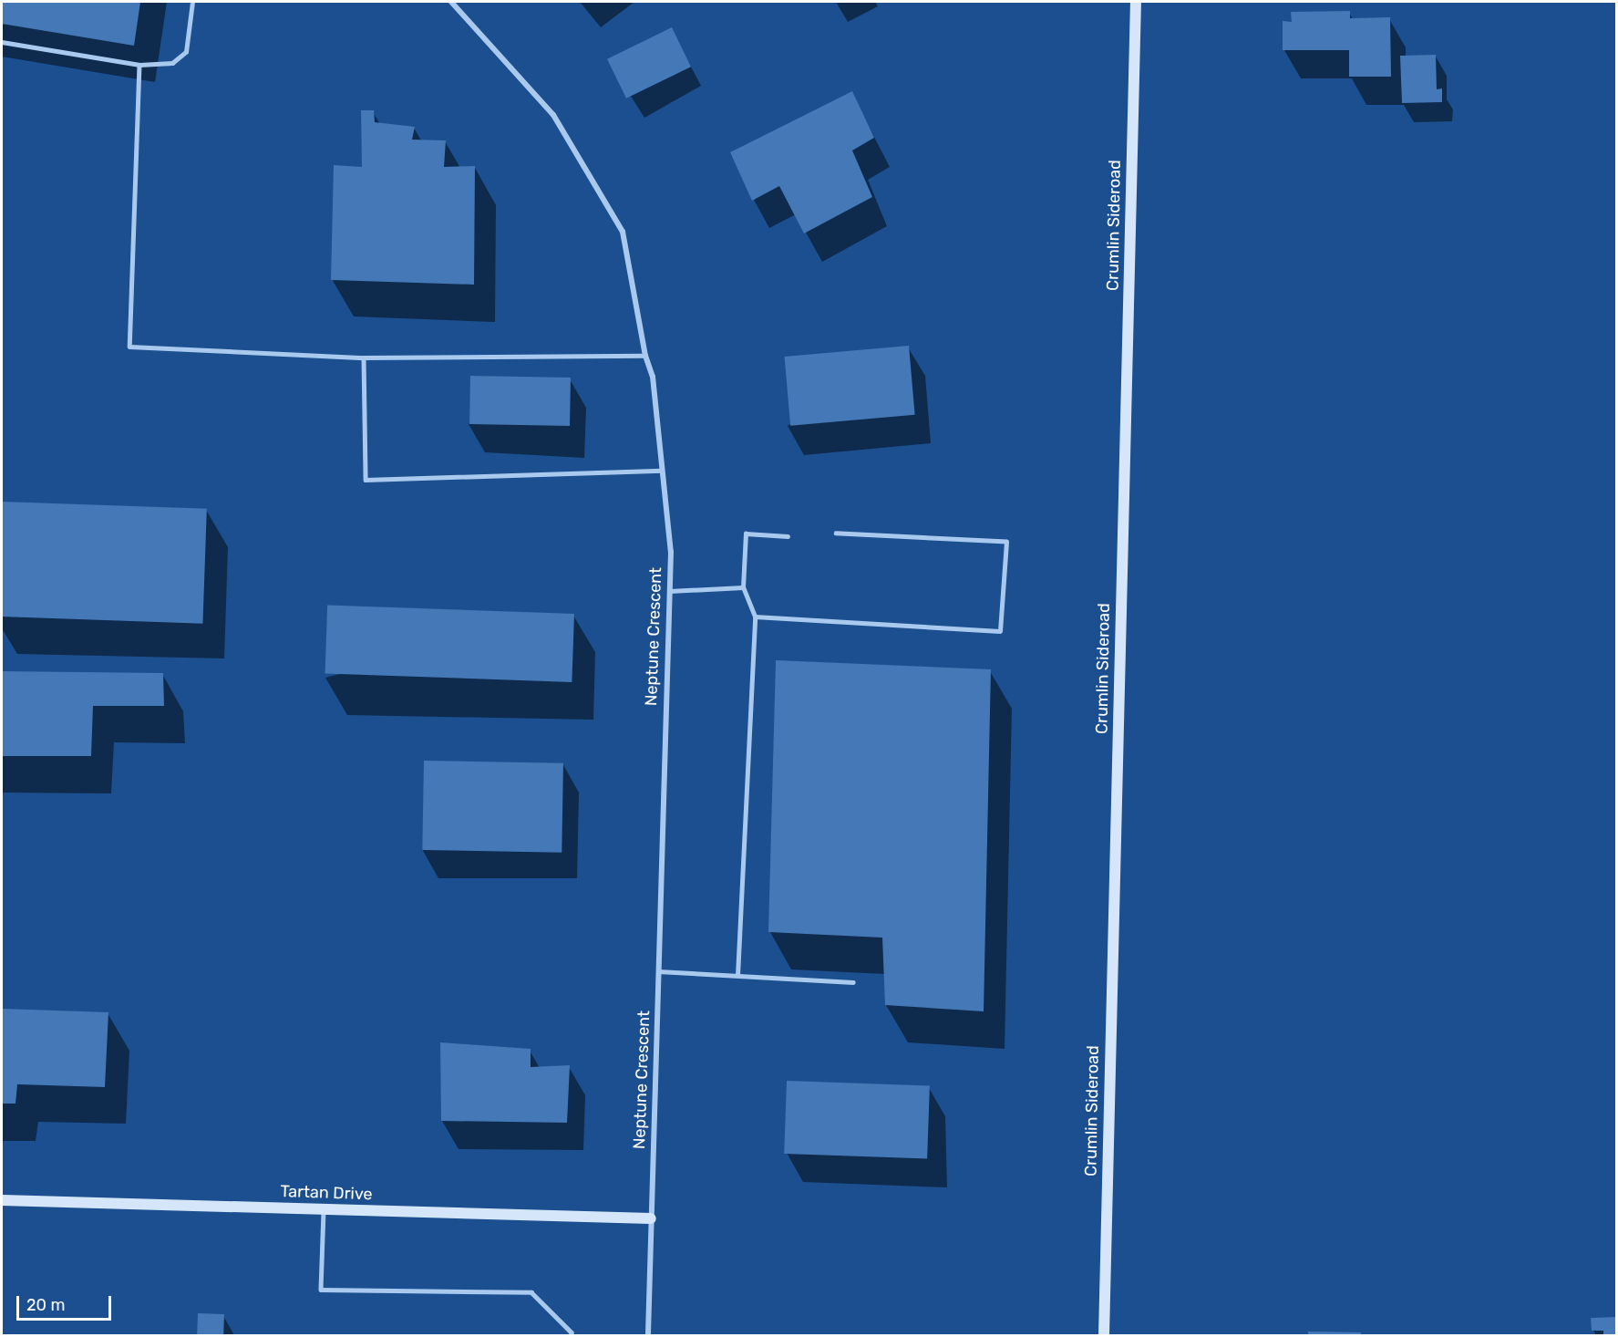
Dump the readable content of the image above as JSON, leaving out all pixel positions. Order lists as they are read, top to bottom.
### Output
{
  "streets": {
    "street": ["Crumlin Sideroad", "Neptune Crescent", "Tartan Drive"]
  },
  "crossings": [
    ["Neptune Crescent", "Tartan Drive"]
  ],
  "scale_bar": "20 m"
}
